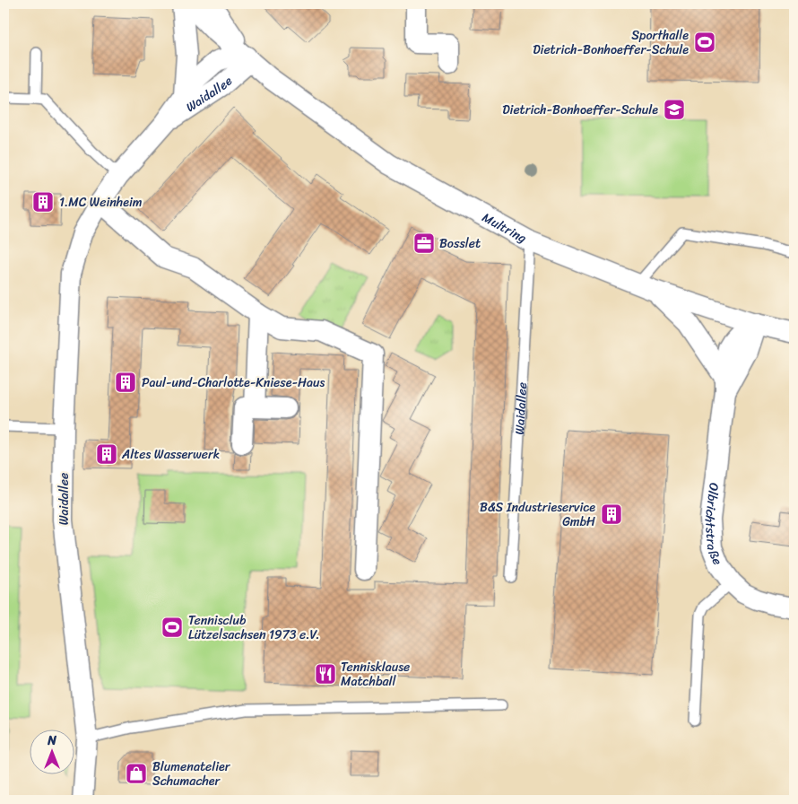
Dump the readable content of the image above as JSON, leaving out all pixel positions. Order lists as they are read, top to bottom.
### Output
{
  "streets": {
    "street": ["Waidallee", "Multring", "Olbrichtstraße"]
  },
  "crossings": [
    ["Waidallee", "Multring"],
    ["Multring", "Olbrichtstraße"]
  ],
  "places": {
    "sports": ["Sporthalle Dietrich-Bonhoeffer-Schule", "Tennisclub Lützelsachsen 1973 e.V."],
    "school or university": ["Dietrich-Bonhoeffer-Schule"],
    "building": [
      "1.MC Weinheim",
      "Paul-und-Charlotte-Kniese-Haus",
      "Altes Wasserwerk",
      "B&S Industrieservice GmbH"
    ],
    "office": ["Bosslet"],
    "restaurant": ["Tennisklause Matchball"],
    "shop": ["Blumenatelier Schumacher"]
  },
  "north": "top"
}
